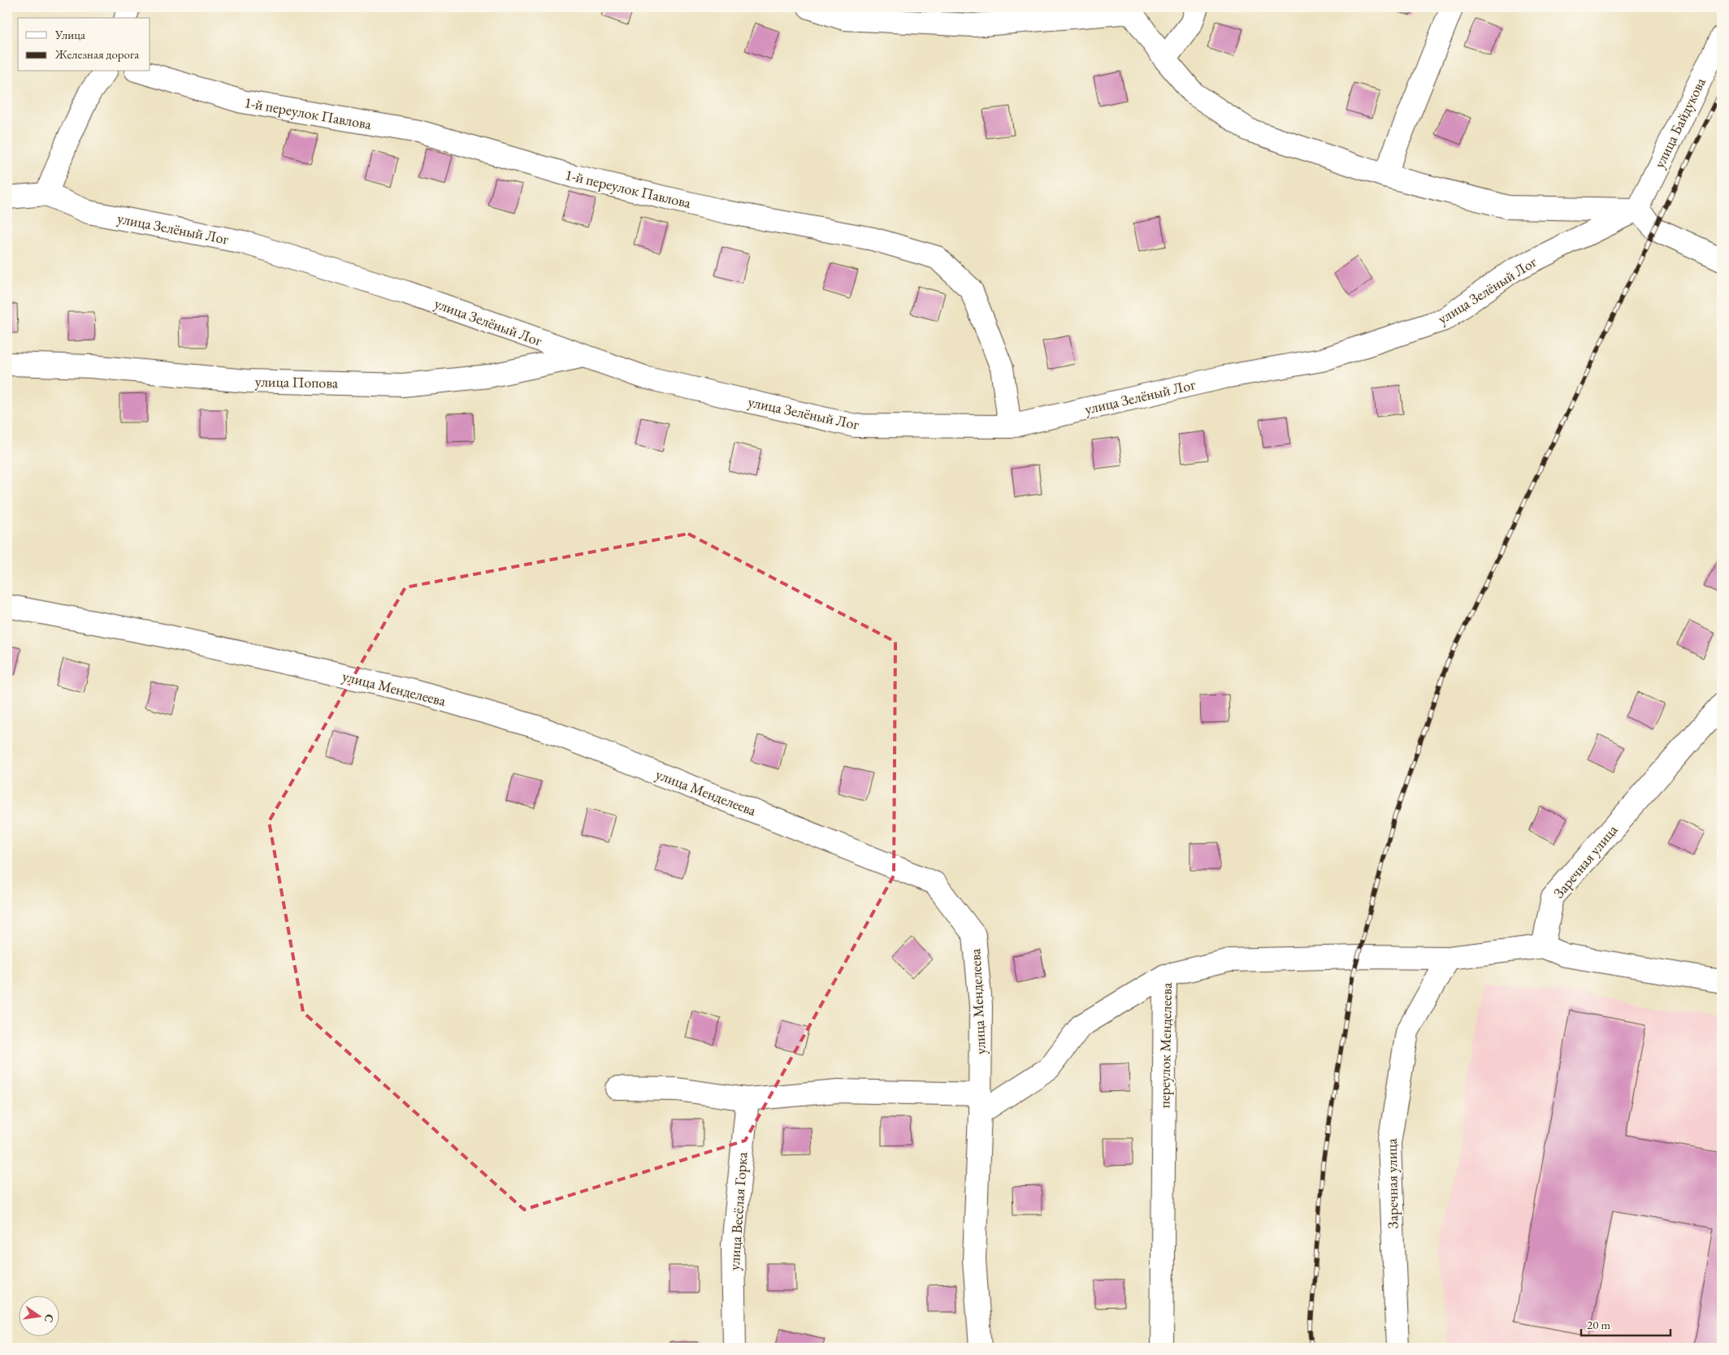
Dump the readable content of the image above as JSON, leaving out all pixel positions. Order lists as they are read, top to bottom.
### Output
{
  "streets": {
    "street": [
      "1-й переулок Павлова",
      "улица Байдукова",
      "улица Зелёный Лог",
      "улица Попова",
      "улица Менделеева",
      "Заречная улица",
      "переулок Менделеева",
      "улица Весёлая Горка"
    ]
  },
  "crossings": [
    ["1-й переулок Павлова", "улица Зелёный Лог"],
    ["улица Байдукова", "улица Зелёный Лог"],
    ["улица Зелёный Лог", "улица Попова"],
    ["Заречная улица", "переулок Менделеева"]
  ],
  "legend": ["Улица", "Железная дорога"],
  "scale_bar": "20 m",
  "north": "right"
}
